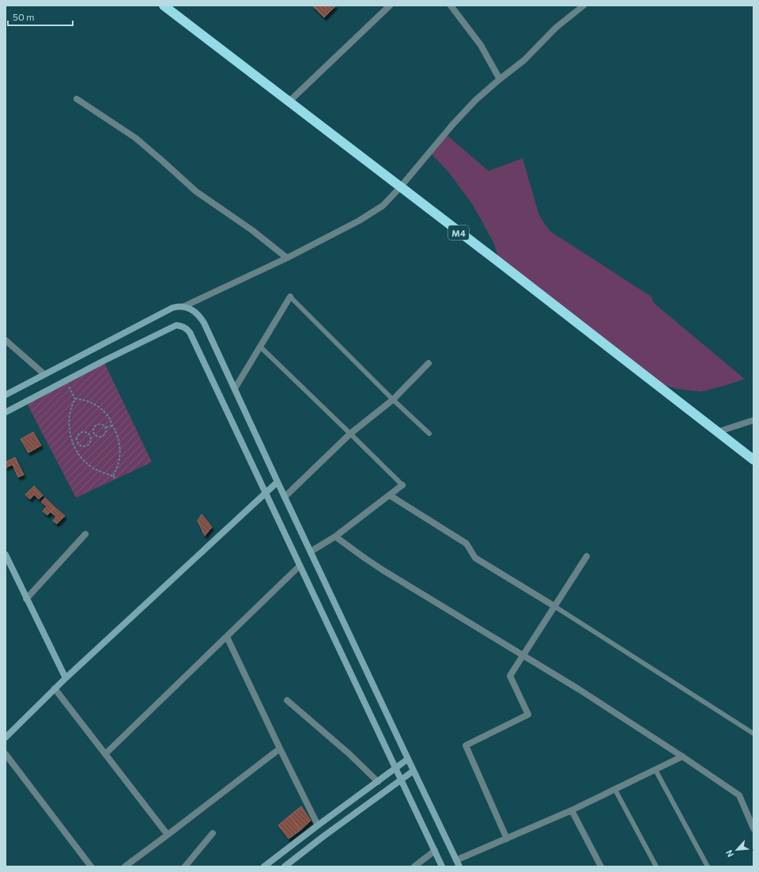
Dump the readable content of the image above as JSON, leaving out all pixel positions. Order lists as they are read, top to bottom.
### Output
{
  "streets": {
    "highway": ["M4"]
  },
  "scale_bar": "50 m",
  "north": "bottom left"
}
